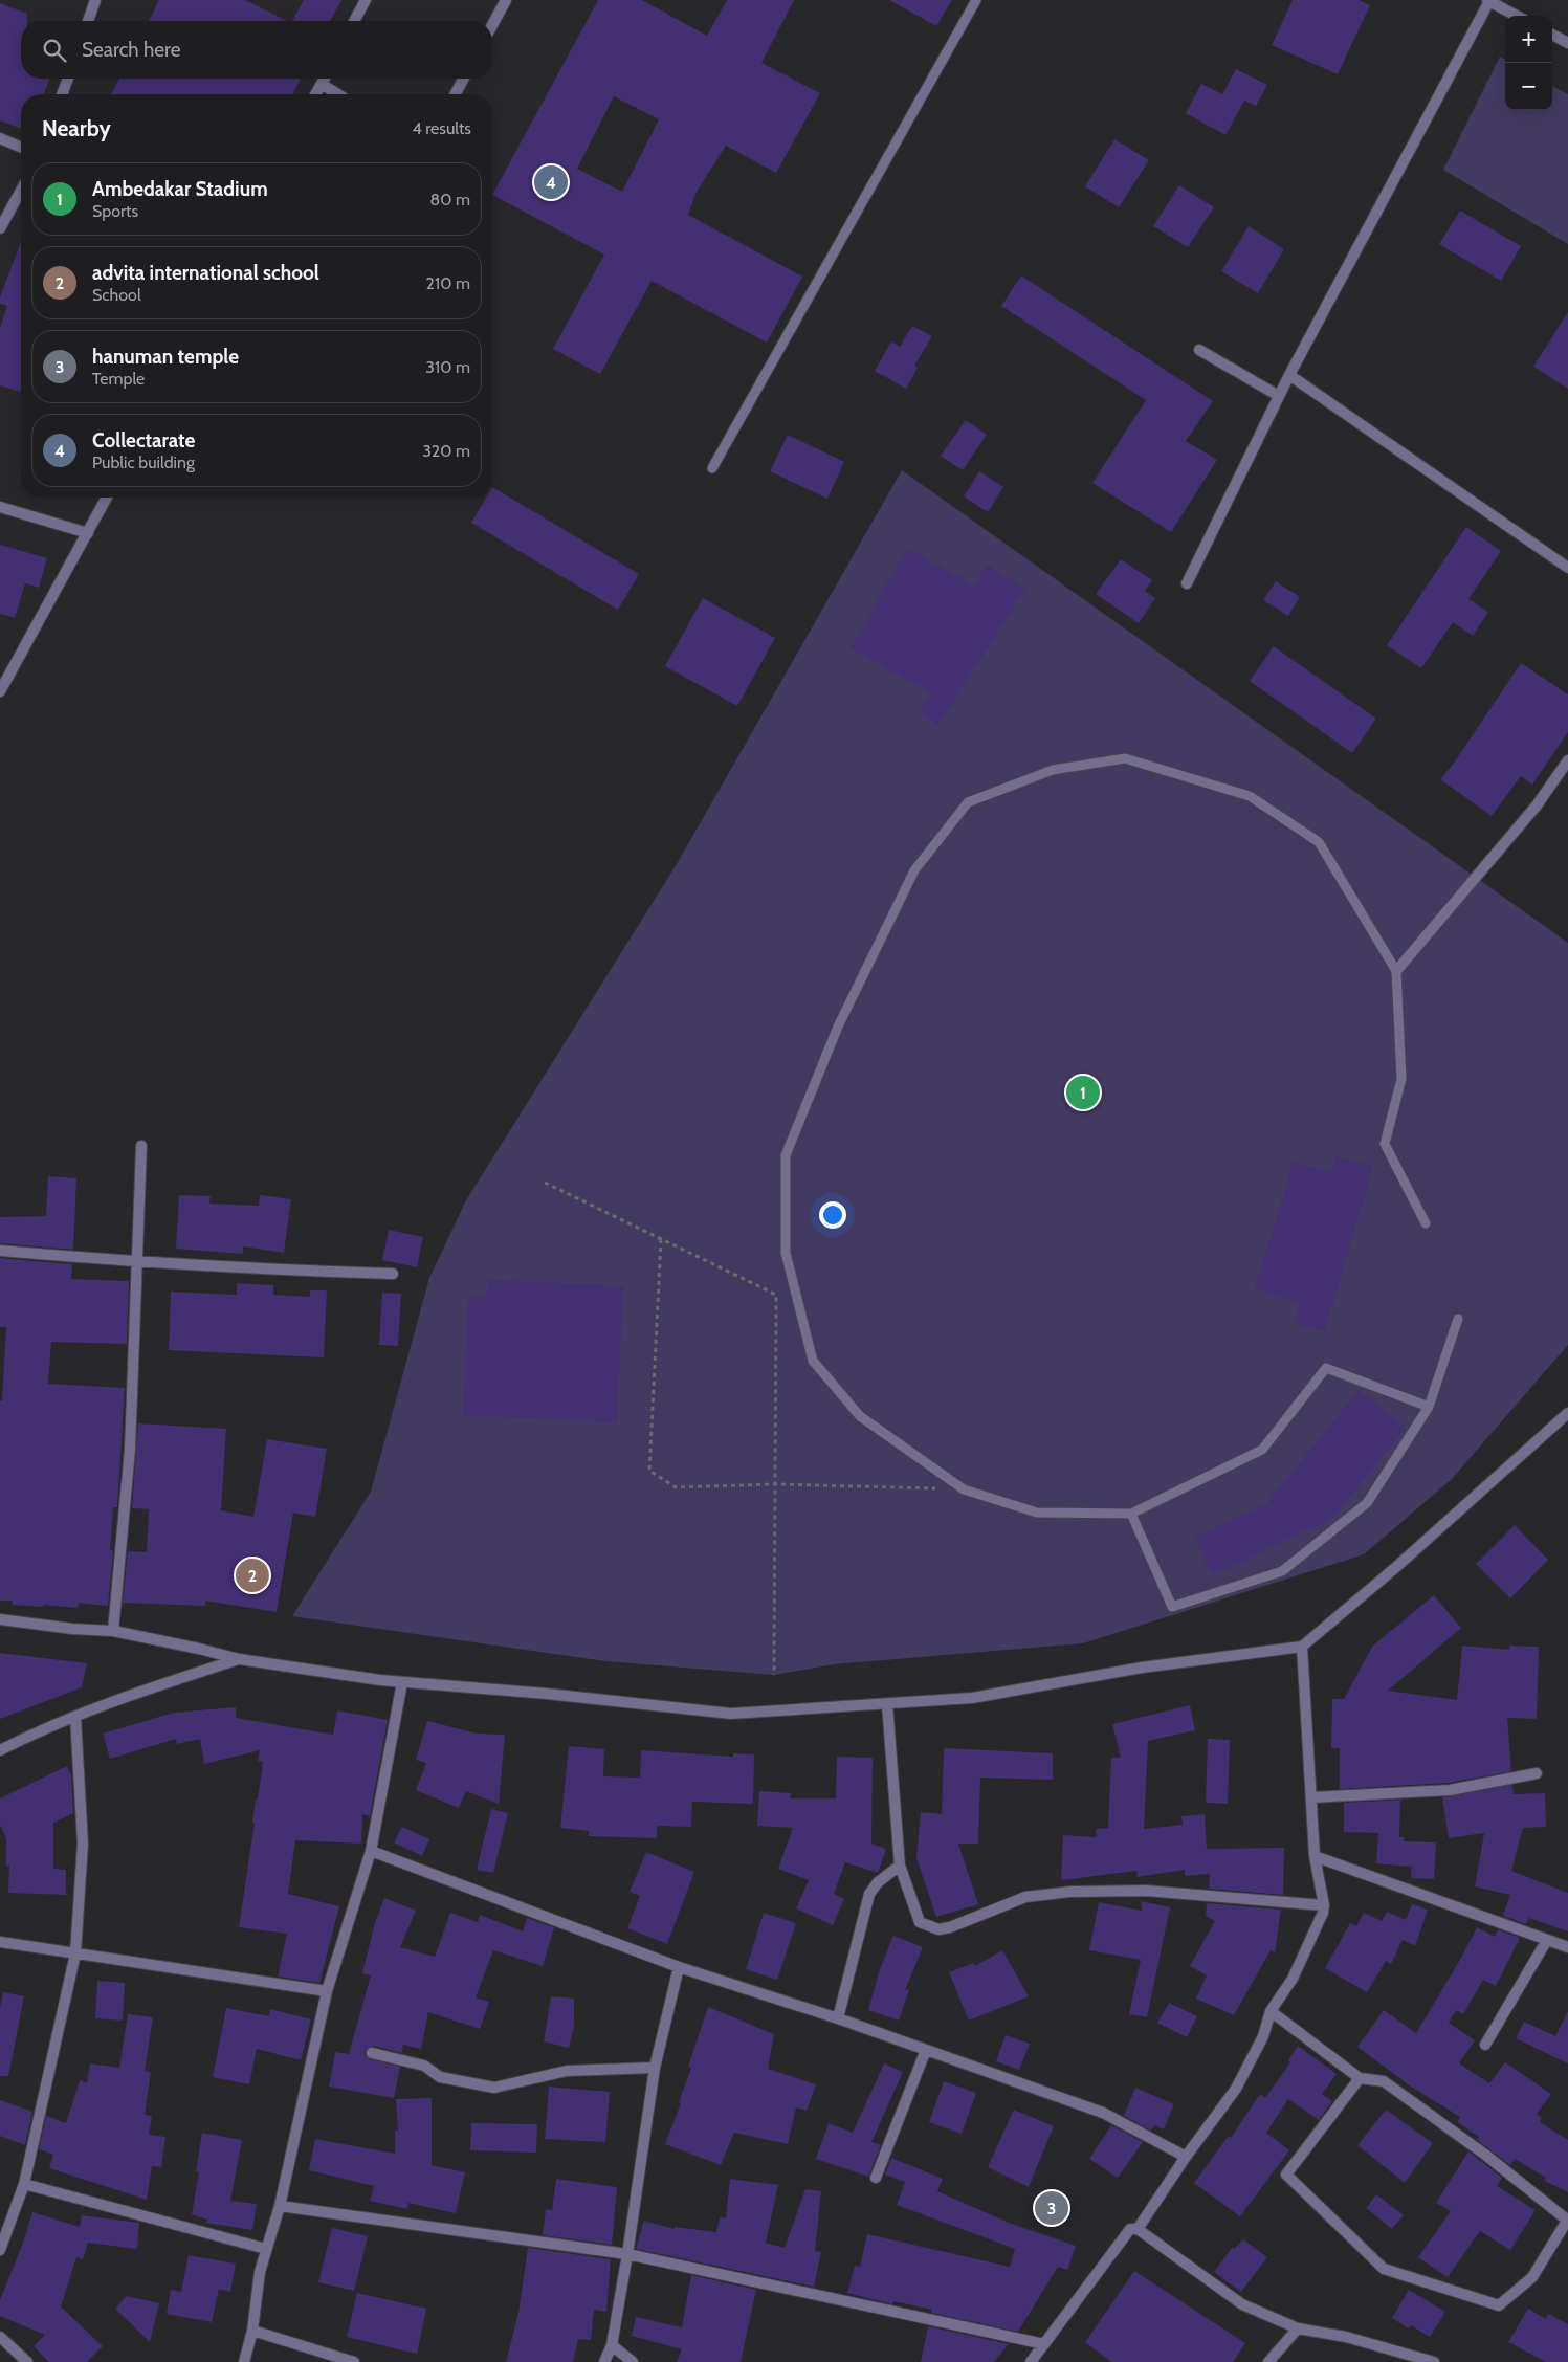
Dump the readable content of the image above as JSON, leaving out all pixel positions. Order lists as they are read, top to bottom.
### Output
{
  "page": {
    "map_buttons": ["+", "−"],
    "search": "Search here",
    "heading": ["Nearby", "4 results"],
    "list": [
      {
        "mark": "1",
        "name": "Ambedakar Stadium",
        "note": "Sports",
        "value": "80 m"
      },
      {
        "mark": "2",
        "name": "advita international school",
        "note": "School",
        "value": "210 m"
      },
      {
        "mark": "3",
        "name": "hanuman temple",
        "note": "Temple",
        "value": "310 m"
      },
      {
        "mark": "4",
        "name": "Collectarate",
        "note": "Public building",
        "value": "320 m"
      }
    ],
    "pins": [
      "4",
      "1",
      "2",
      "3"
    ]
  }
}
